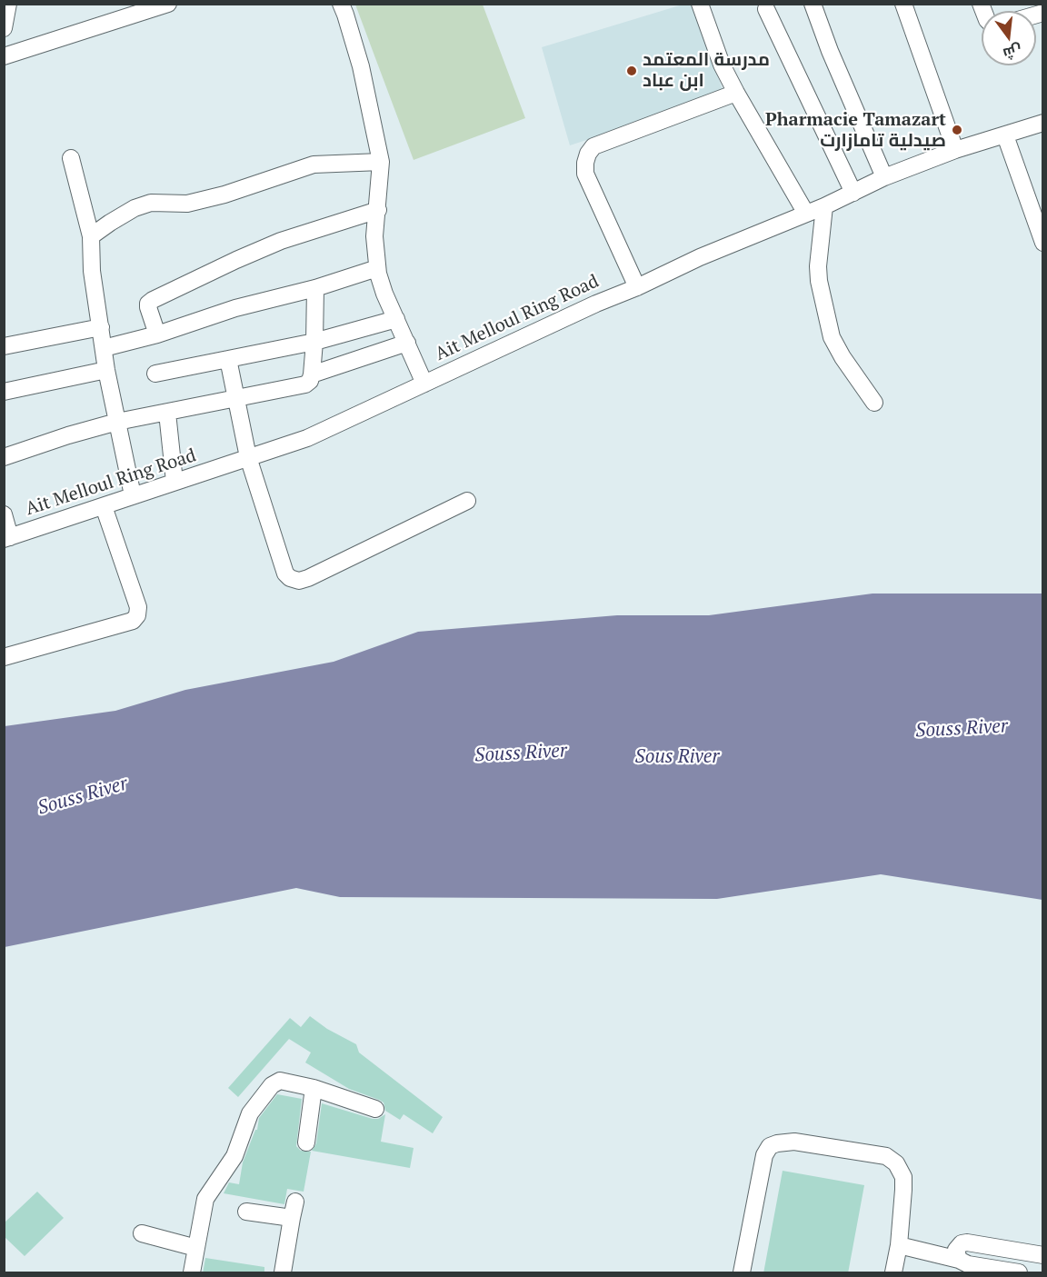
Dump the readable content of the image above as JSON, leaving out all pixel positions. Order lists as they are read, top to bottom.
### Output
{
  "streets": {
    "street": ["Ait Melloul Ring Road"]
  },
  "water": ["Souss River", "Sous River"],
  "places": ["مدرسة المعتمد ابن عباد", "Pharmacie Tamazart صيدلية تامازارت"],
  "north": "bottom"
}
